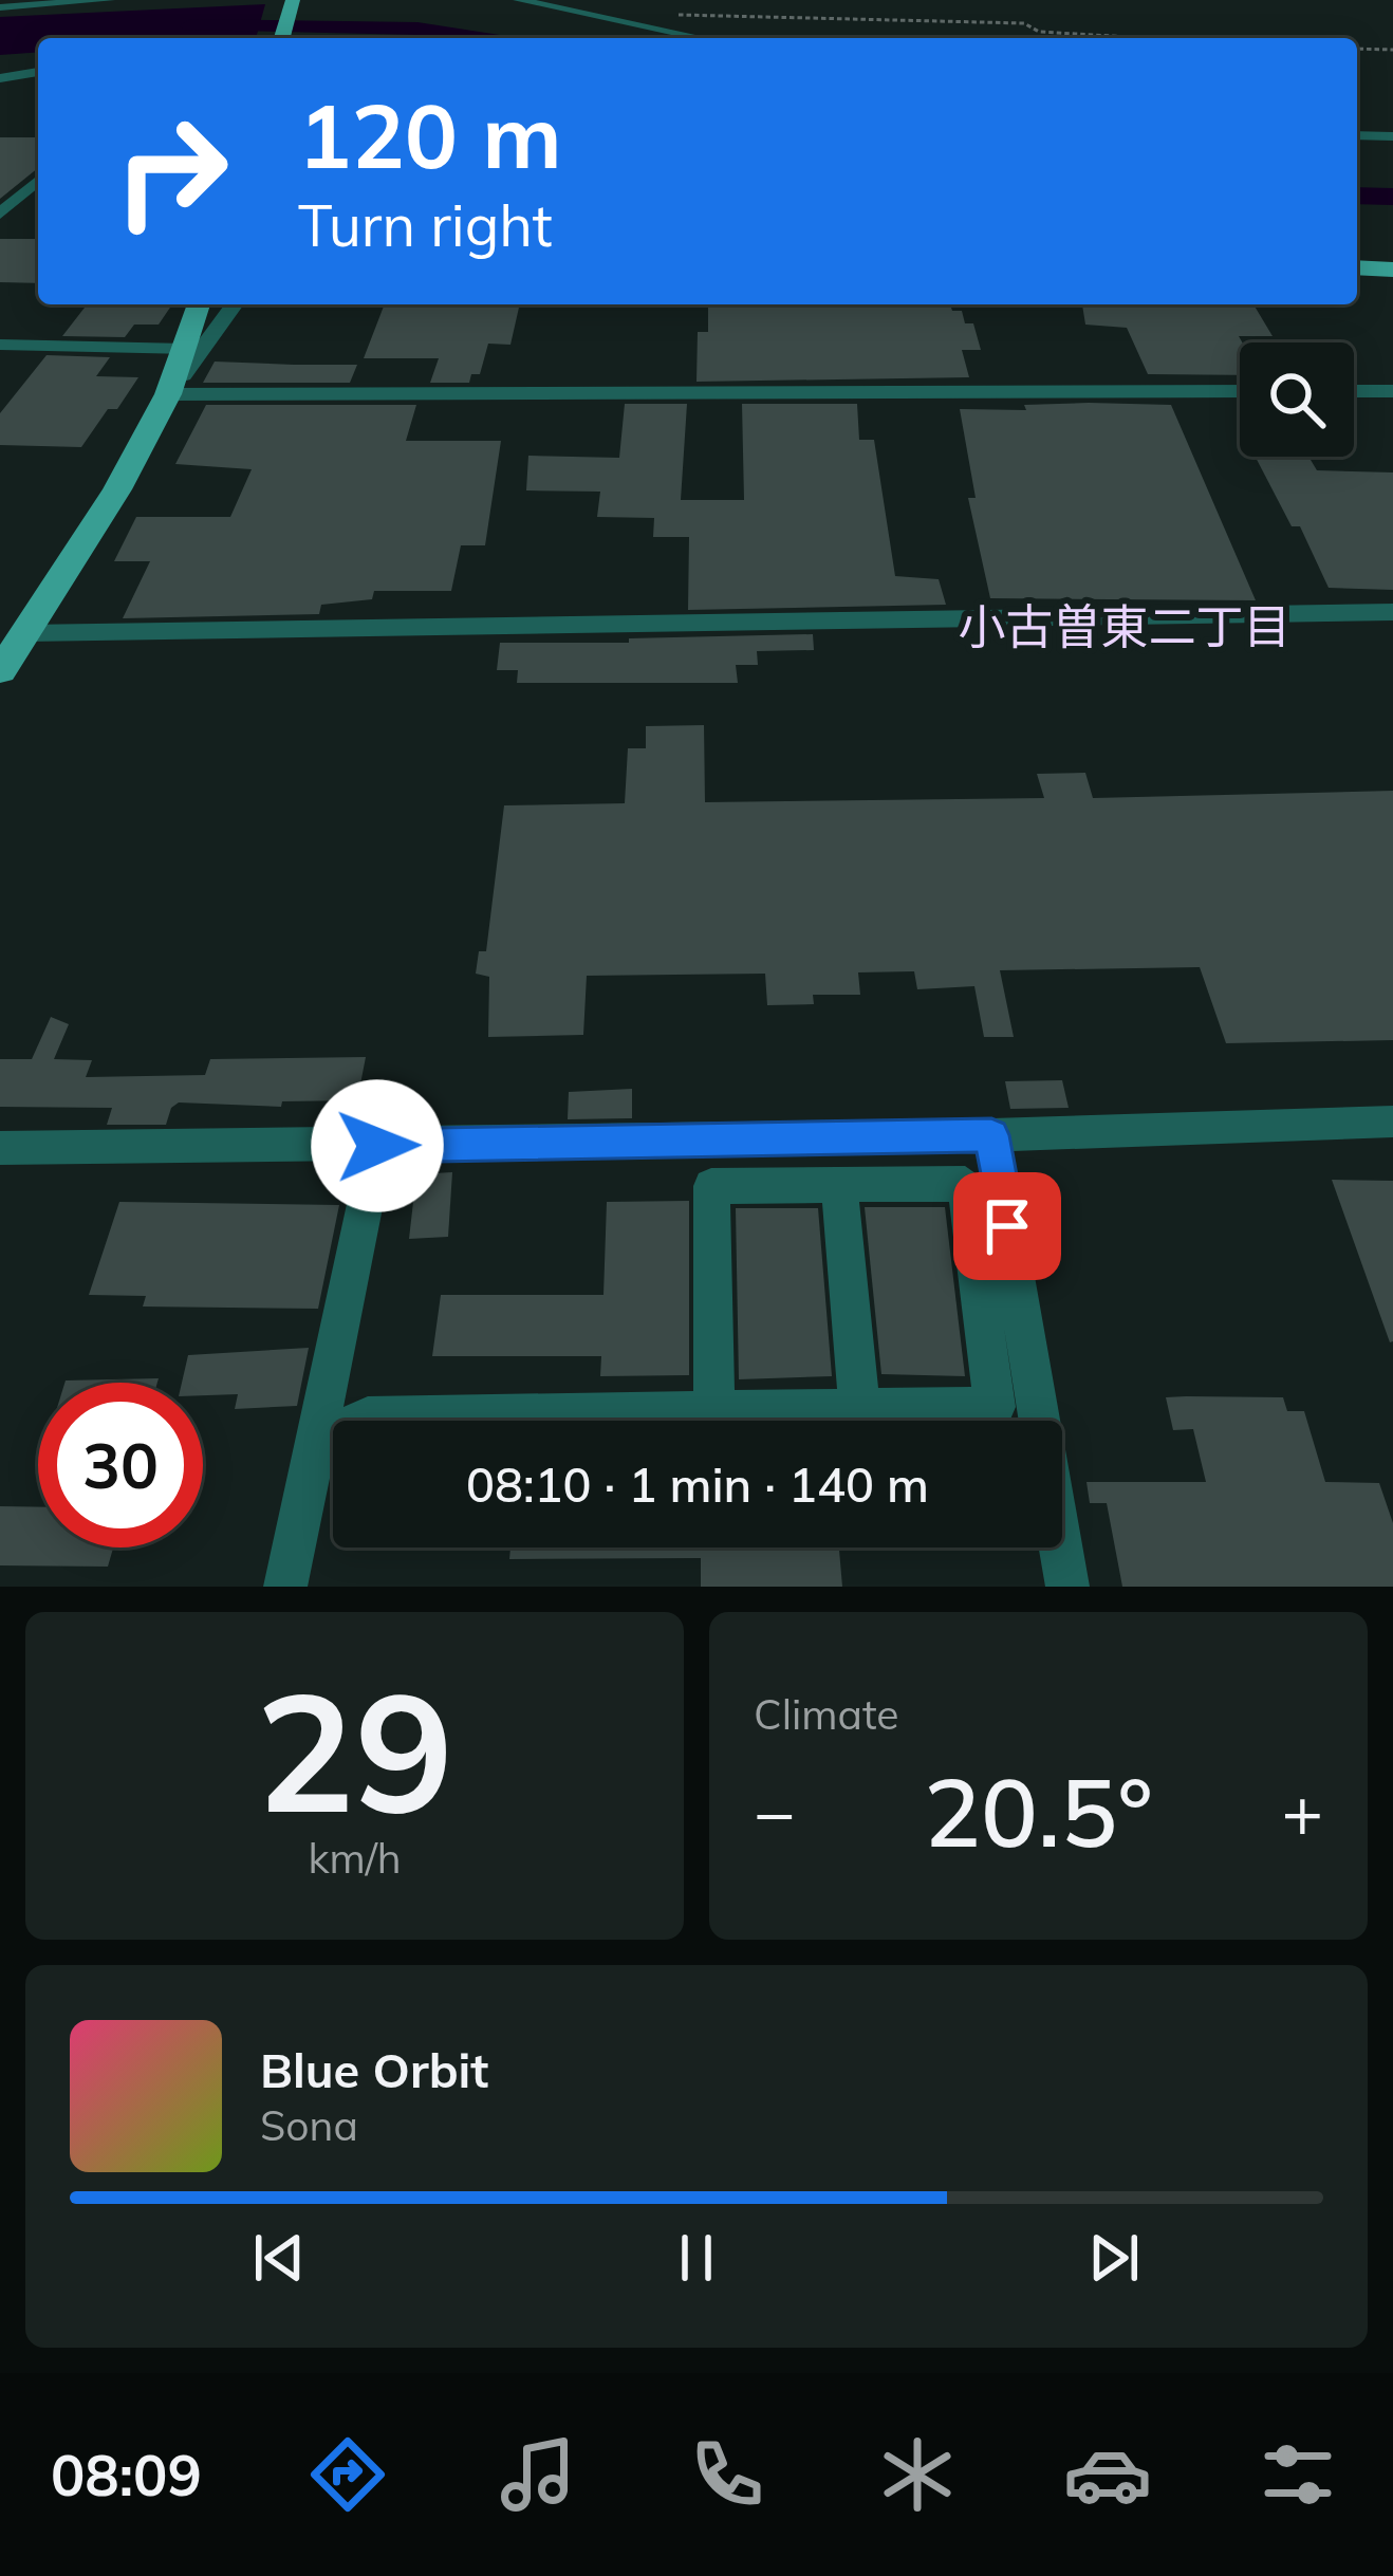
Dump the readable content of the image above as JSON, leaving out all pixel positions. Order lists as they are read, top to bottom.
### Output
{
  "districts": ["小古曽東二丁目"],
  "page": {
    "turn": ["120 m", "Turn right"],
    "limit": "30",
    "trip": "08:10 · 1 min · 140 m",
    "tile": [
      ["29", "km/h"],
      "Climate"
    ],
    "heat": ["−", "20.5°", "+"],
    "song": ["Blue Orbit", "Sona"],
    "tabs": "08:09"
  }
}
